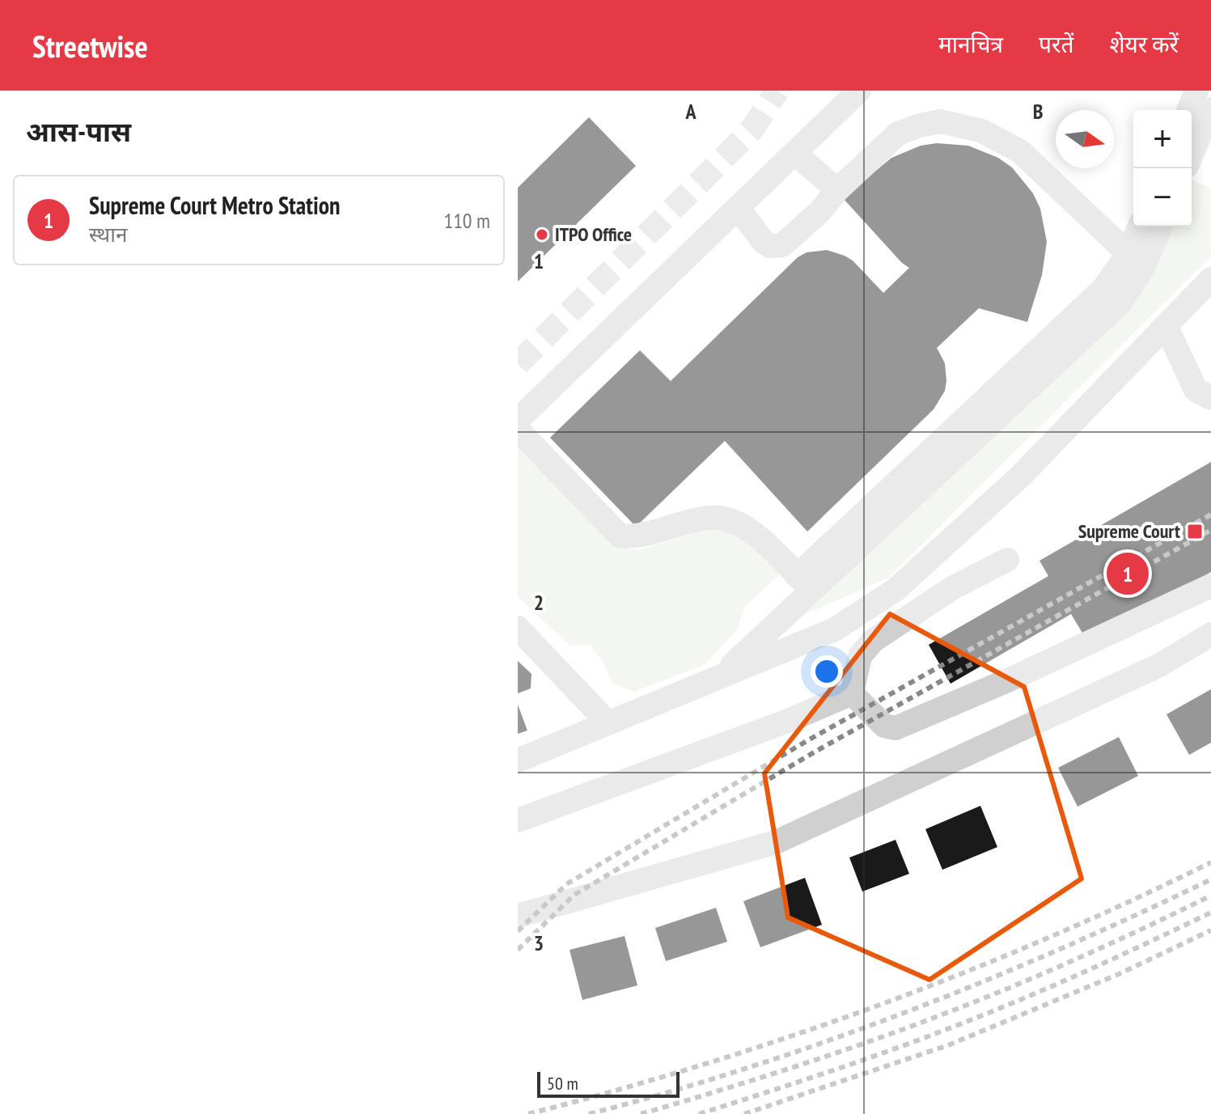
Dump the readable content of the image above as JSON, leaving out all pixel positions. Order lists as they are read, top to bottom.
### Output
{
  "places": {
    "other": ["ITPO Office"],
    "transit": ["Supreme Court"]
  },
  "scale_bar": "50 m",
  "north": "right",
  "page": {
    "header": "Streetwise",
    "nav": ["मानचित्र", "परतें", "शेयर करें"],
    "heading": "आस-पास",
    "map_buttons": ["+", "−"],
    "list": [
      {
        "mark": "1",
        "name": "Supreme Court Metro Station",
        "note": "स्थान",
        "value": "110 m"
      }
    ],
    "pins": "1",
    "scale": "50 m"
  },
  "grid": {
    "columns": ["A", "B"],
    "rows": ["1", "2", "3"]
  }
}
